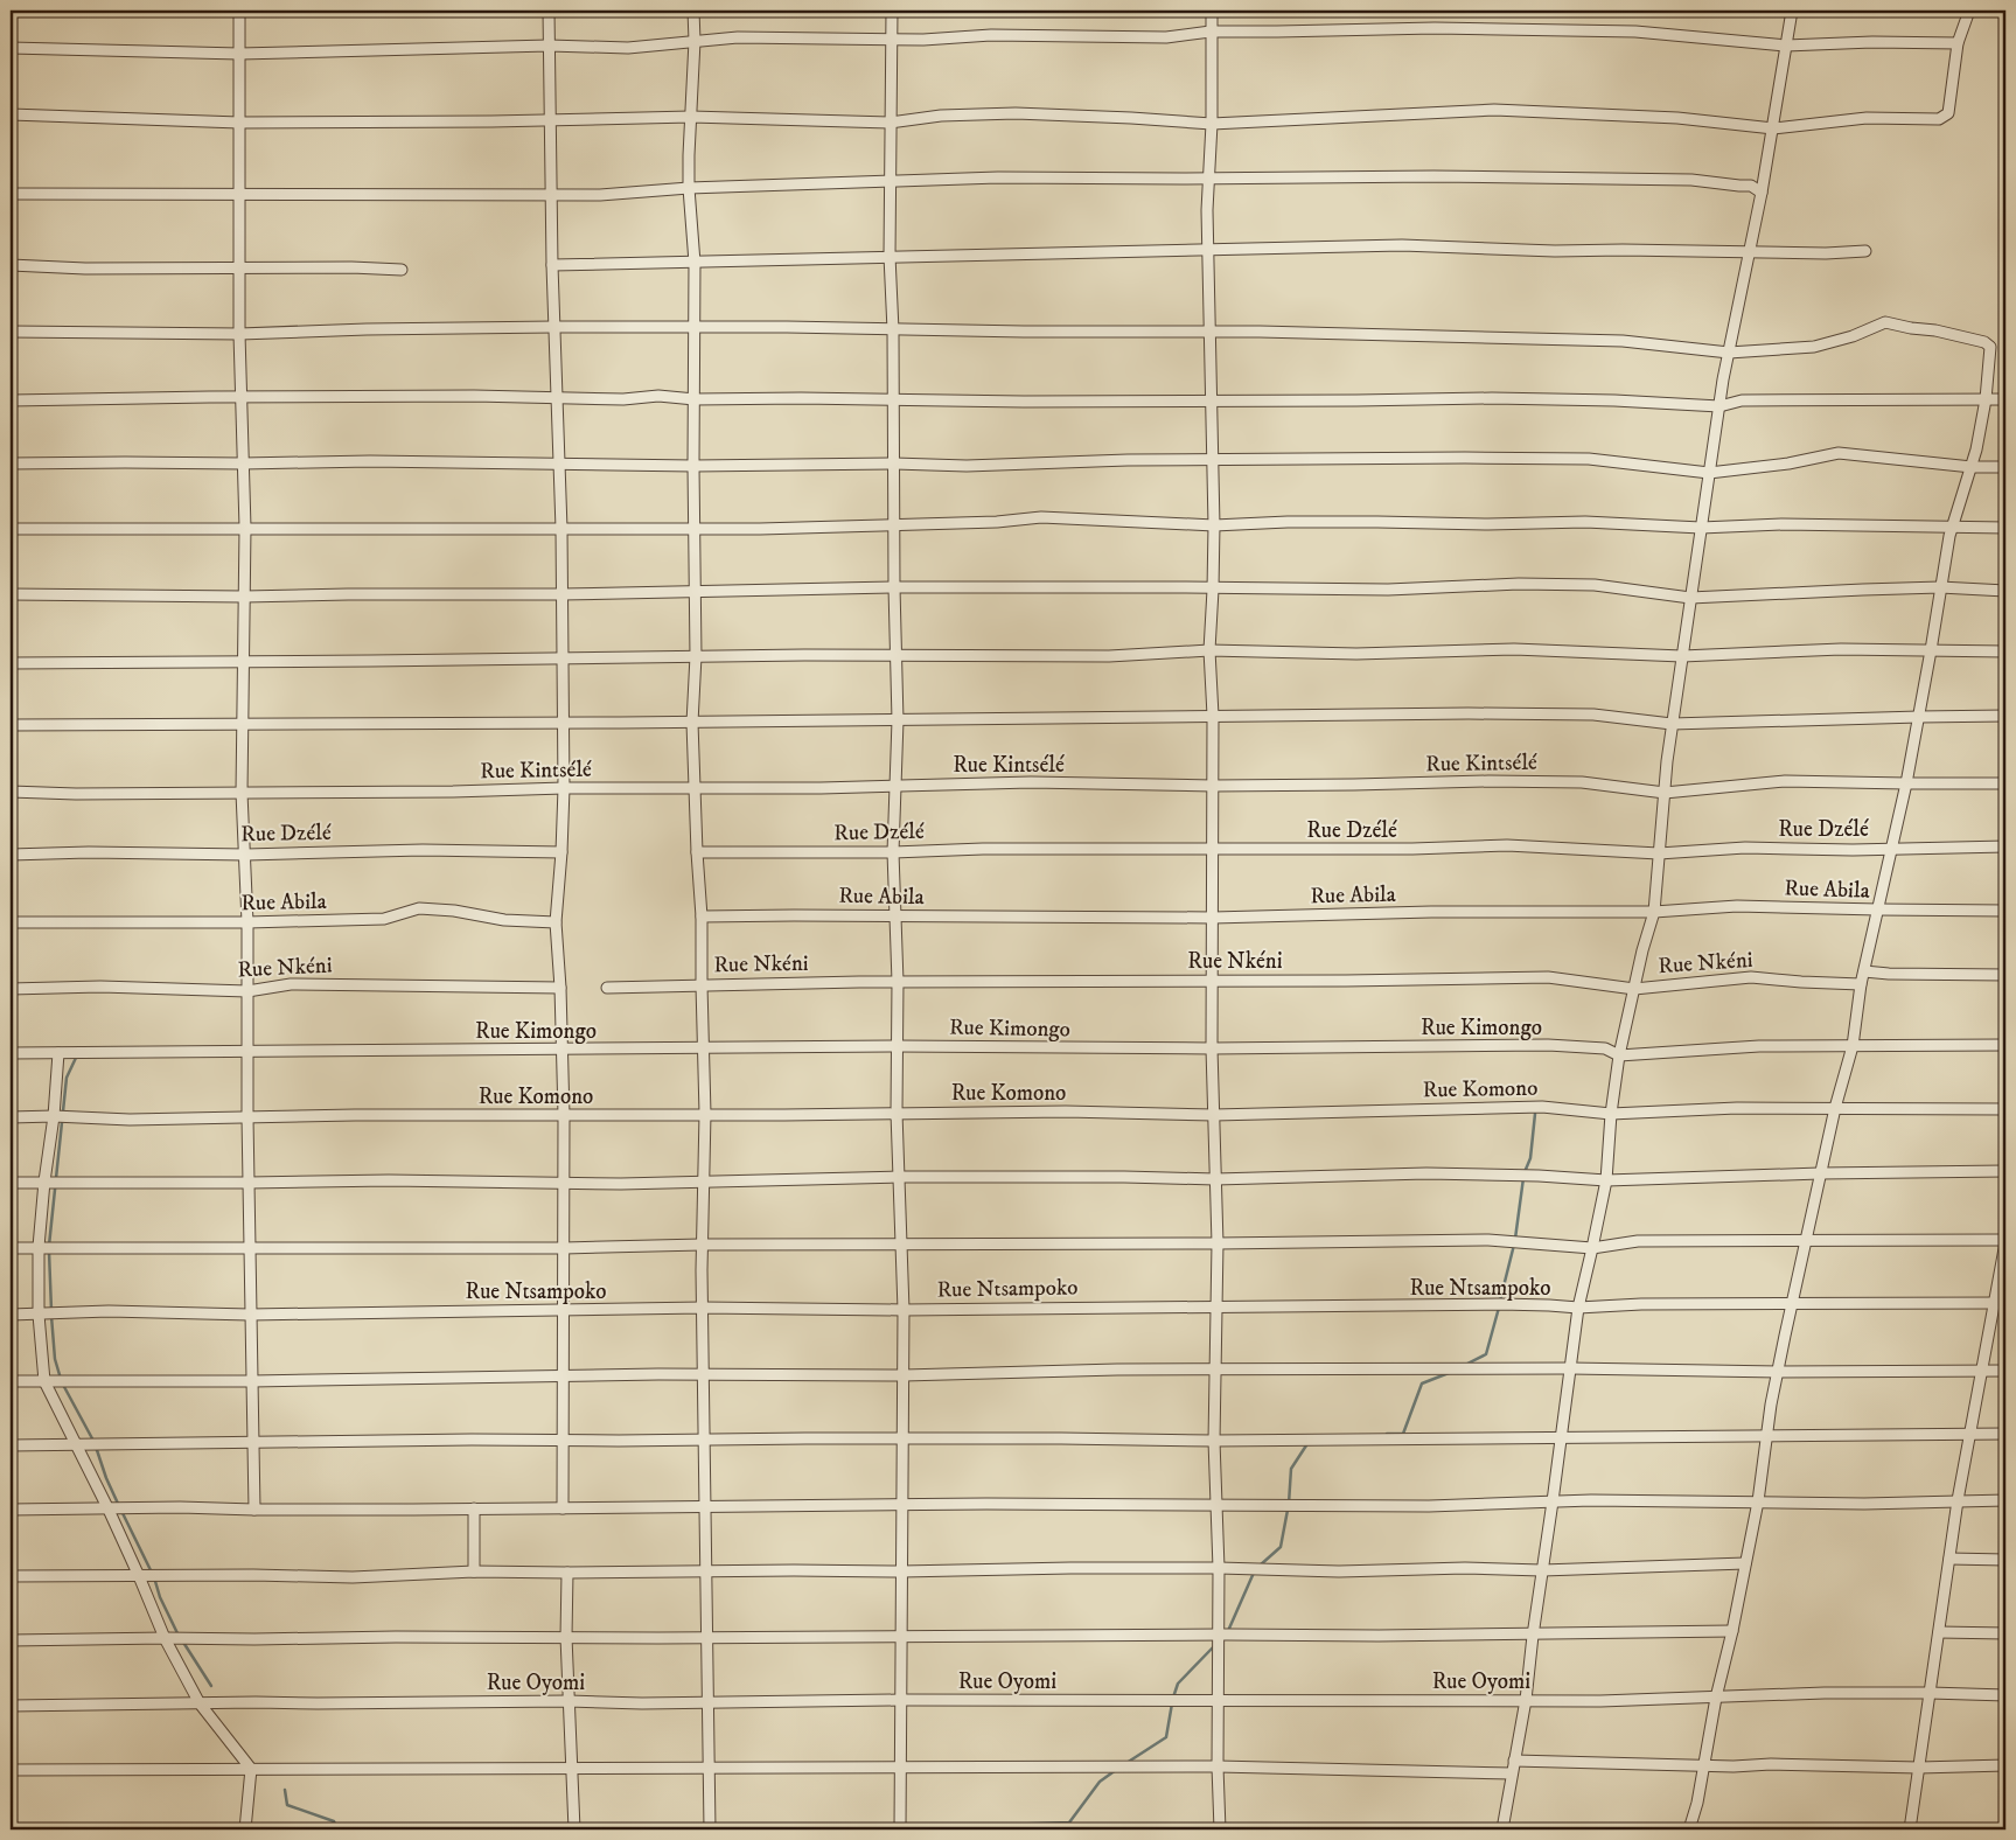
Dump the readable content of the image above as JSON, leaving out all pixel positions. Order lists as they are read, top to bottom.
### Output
{
  "streets": {
    "street": [
      "Rue Kintsélé",
      "Rue Dzélé",
      "Rue Abila",
      "Rue Nkéni",
      "Rue Kimongo",
      "Rue Komono",
      "Rue Ntsampoko",
      "Rue Oyomi"
    ]
  }
}
